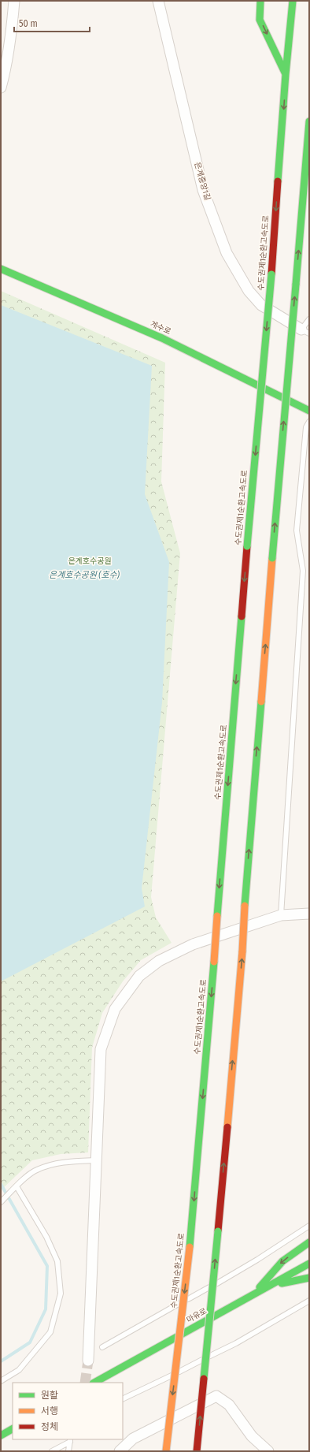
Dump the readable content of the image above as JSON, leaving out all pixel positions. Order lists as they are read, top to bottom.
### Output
{
  "streets": {
    "main road": ["수도권제1순환고속도로", "계수로", "마유로"],
    "street": ["은계중앙1길"]
  },
  "water": ["은계호수공원 (호수)"],
  "parks": ["은계호수공원"],
  "legend": ["원활", "서행", "정체"],
  "scale_bar": "50 m"
}
